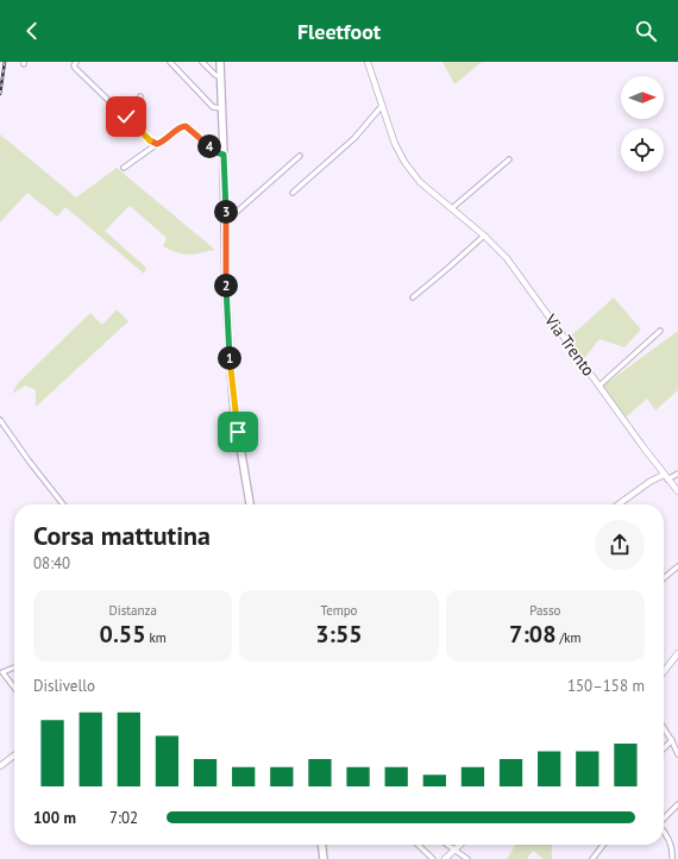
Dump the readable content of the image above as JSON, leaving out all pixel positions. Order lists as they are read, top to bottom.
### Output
{
  "streets": {
    "street": ["Via Trento"]
  },
  "north": "right",
  "page": {
    "header": "Fleetfoot",
    "pins": [
      "4",
      "3",
      "2",
      "1"
    ],
    "heading": ["Corsa mattutina", "08:40"],
    "stats": [
      ["Distanza", "0.55 km"],
      ["Tempo", "3:55"],
      ["Passo", "7:08 /km"]
    ],
    "chart": ["Dislivello", "150–158 m"],
    "list": [
      {
        "name": "100 m",
        "note": "7:02"
      }
    ]
  }
}
